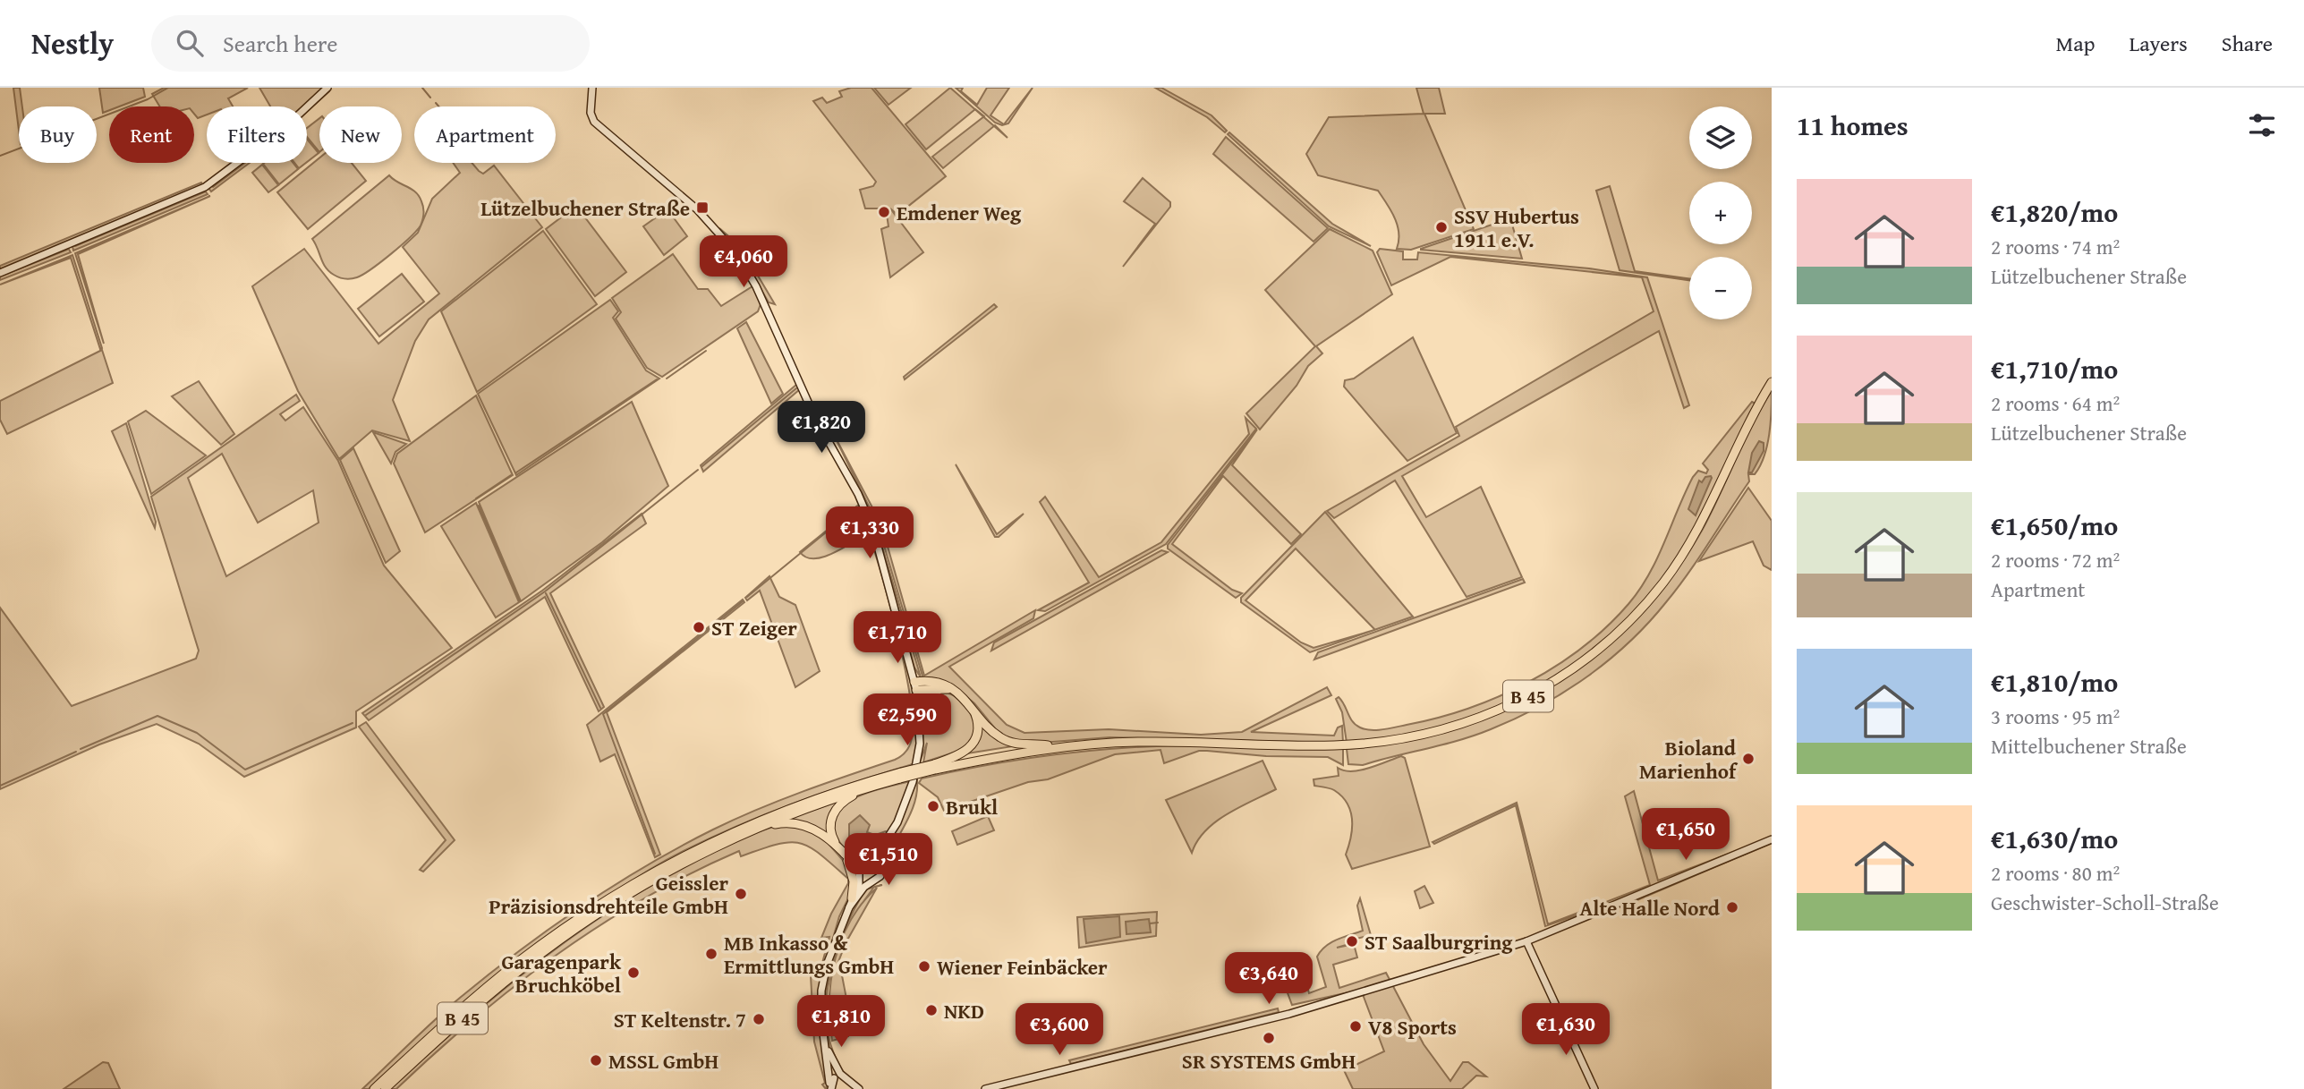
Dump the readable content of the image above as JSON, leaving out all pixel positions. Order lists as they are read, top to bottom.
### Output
{
  "streets": {
    "highway": ["B 45"]
  },
  "places": {
    "transit": ["Lützelbuchener Straße"],
    "other": [
      "Emdener Weg",
      "SSV Hubertus 1911 e.V.",
      "ST Zeiger",
      "Bioland Marienhof",
      "Brukl",
      "Geissler Präzisionsdrehteile GmbH",
      "Alte Halle Nord",
      "ST Saalburgring",
      "MB Inkasso & Ermittlungs GmbH",
      "Wiener Feinbäcker",
      "Garagenpark Bruchköbel",
      "NKD",
      "ST Keltenstr. 7",
      "V8 Sports",
      "SR SYSTEMS GmbH",
      "MSSL GmbH"
    ]
  },
  "page": {
    "header": "Nestly",
    "search": "Search here",
    "nav": ["Map", "Layers", "Share"],
    "heading": "11 homes",
    "map_buttons": ["+", "−"],
    "chip": [
      "Buy",
      "Rent",
      "Filters",
      "New",
      "Apartment"
    ],
    "list": [
      {
        "name": "€1,820/mo",
        "note": "2 rooms · 74 m² · Lützelbuchener Straße"
      },
      {
        "name": "€1,710/mo",
        "note": "2 rooms · 64 m² · Lützelbuchener Straße"
      },
      {
        "name": "€1,650/mo",
        "note": "2 rooms · 72 m² · Apartment"
      },
      {
        "name": "€1,810/mo",
        "note": "3 rooms · 95 m² · Mittelbuchener Straße"
      },
      {
        "name": "€1,630/mo",
        "note": "2 rooms · 80 m² · Geschwister-Scholl-Straße"
      }
    ],
    "price": [
      "€4,060",
      "€1,820",
      "€1,330",
      "€1,710",
      "€2,590",
      "€1,650",
      "€1,510",
      "€3,640",
      "€1,810",
      "€3,600",
      "€1,630"
    ]
  }
}
